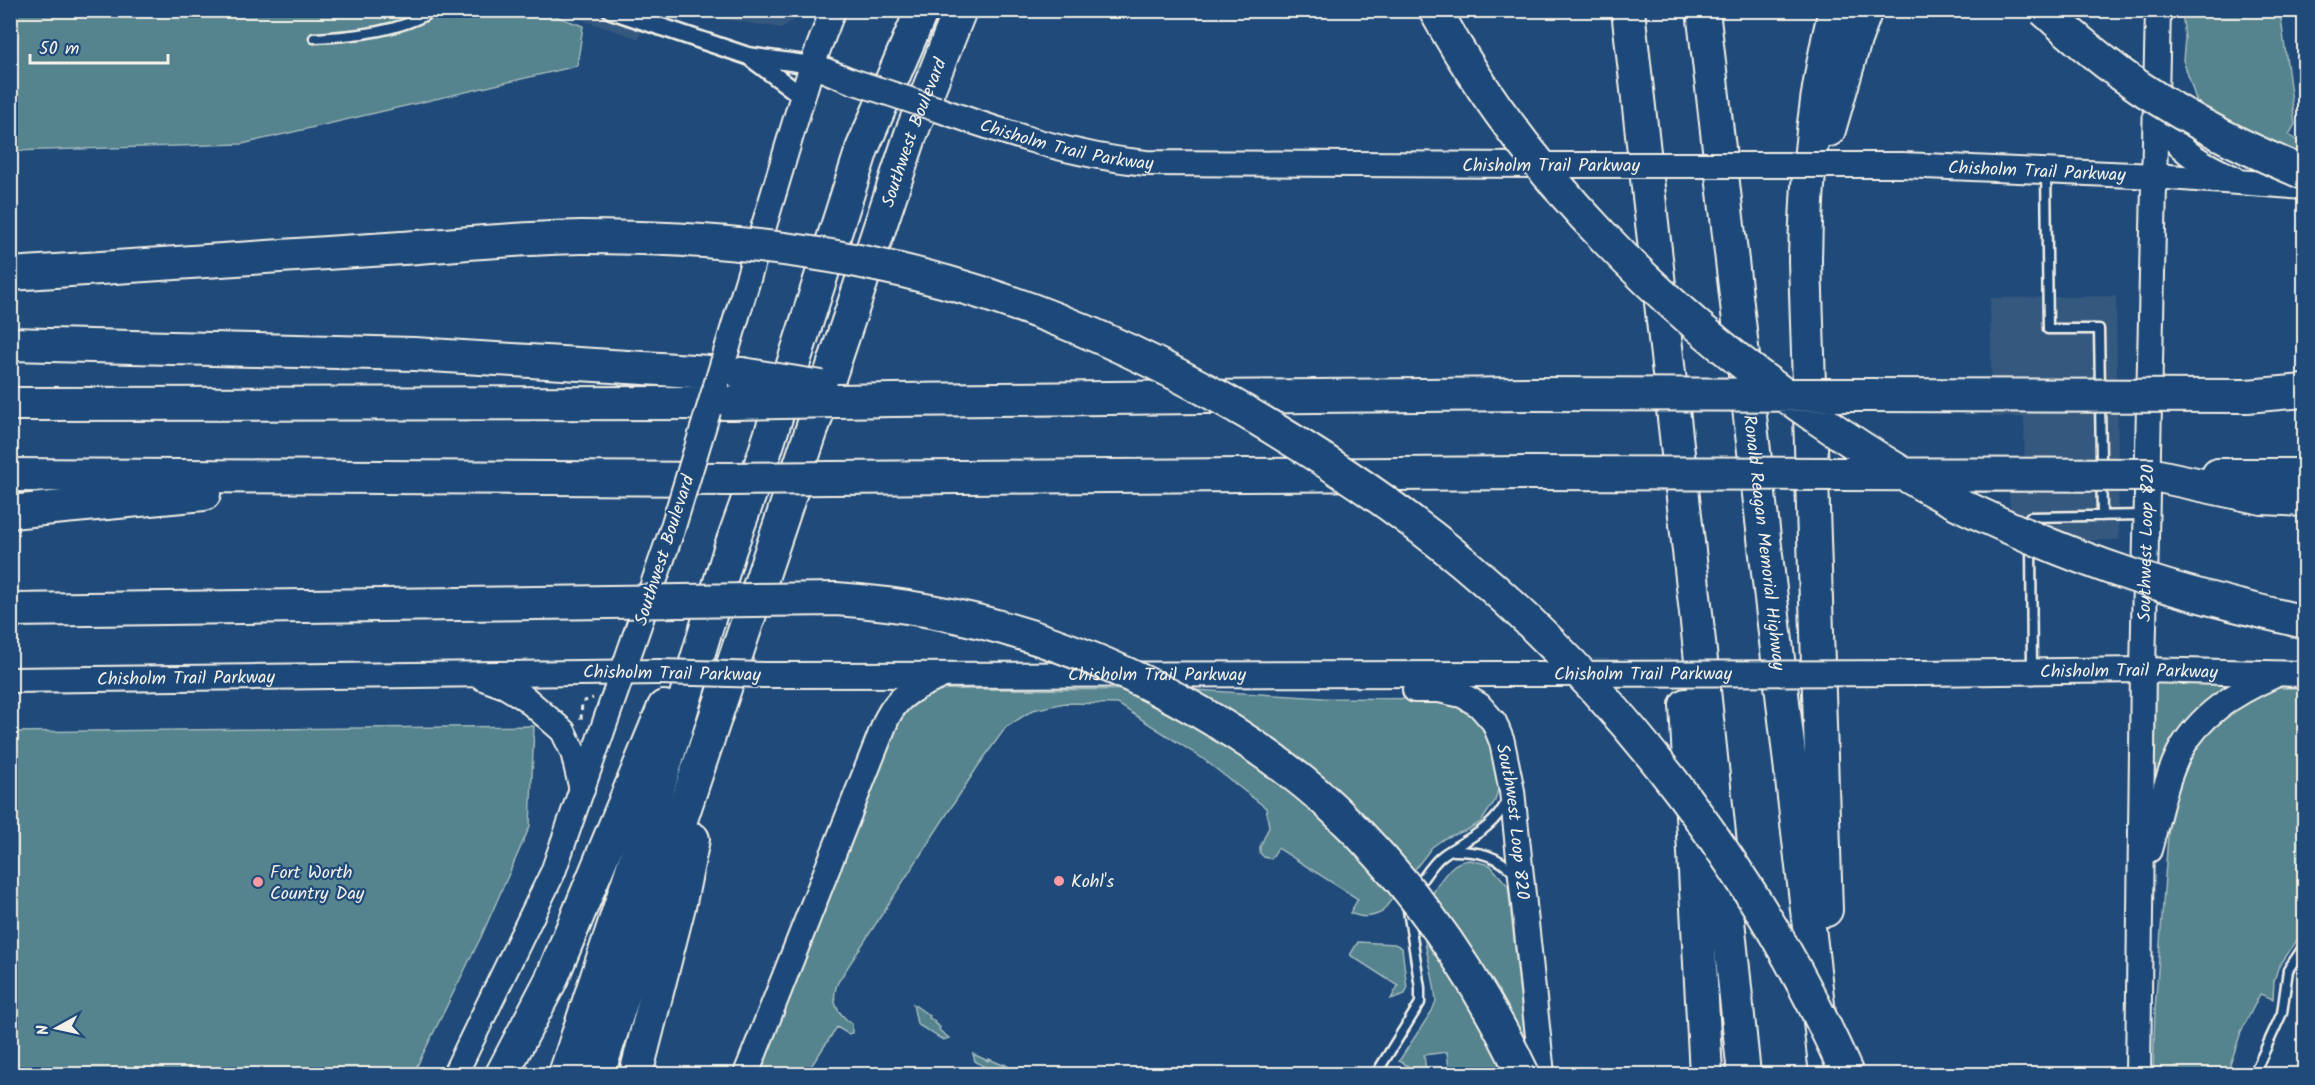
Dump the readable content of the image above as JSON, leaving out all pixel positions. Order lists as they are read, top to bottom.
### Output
{
  "streets": {
    "highway": ["Southwest Boulevard", "Ronald Reagan Memorial Highway"],
    "main road": ["Chisholm Trail Parkway", "Southwest Loop 820"]
  },
  "crossings": [
    ["Southwest Boulevard", "Chisholm Trail Parkway"],
    ["Chisholm Trail Parkway", "Southwest Loop 820"]
  ],
  "places": ["Kohl's", "Fort Worth Country Day"],
  "scale_bar": "50 m",
  "north": "left"
}
